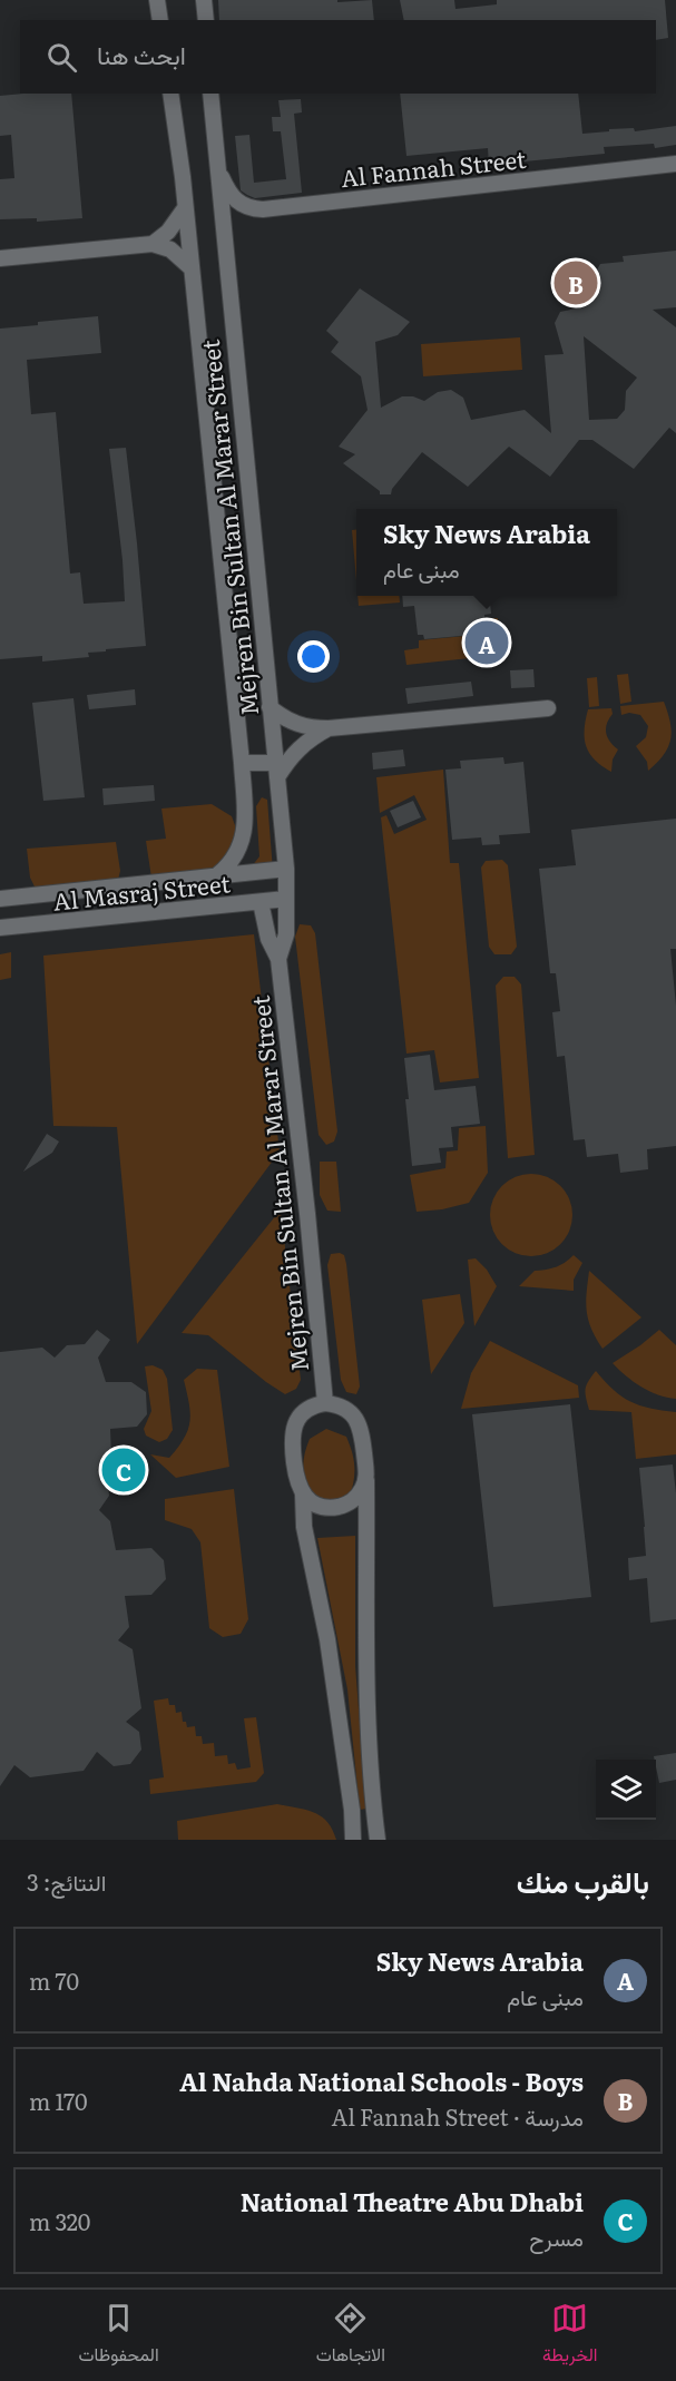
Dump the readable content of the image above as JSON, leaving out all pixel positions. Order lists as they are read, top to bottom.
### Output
{
  "streets": {
    "street": ["Al Fannah Street", "Mejren Bin Sultan Al Marar Street", "Al Masraj Street"]
  },
  "crossings": [
    ["Al Fannah Street", "Mejren Bin Sultan Al Marar Street"],
    ["Mejren Bin Sultan Al Marar Street", "Al Masraj Street"]
  ],
  "page": {
    "search": "ابحث هنا",
    "pins": ["B", "A", "C"],
    "popup": ["Sky News Arabia", "مبنى عام"],
    "heading": ["بالقرب منك", "النتائج: 3"],
    "list": [
      {
        "mark": "A",
        "name": "Sky News Arabia",
        "note": "مبنى عام",
        "value": "70 m"
      },
      {
        "mark": "B",
        "name": "Al Nahda National Schools - Boys",
        "note": "مدرسة · Al Fannah Street",
        "value": "170 m"
      },
      {
        "mark": "C",
        "name": "National Theatre Abu Dhabi",
        "note": "مسرح",
        "value": "320 m"
      }
    ],
    "nav": ["الخريطة", "الاتجاهات", "المحفوظات"]
  }
}
